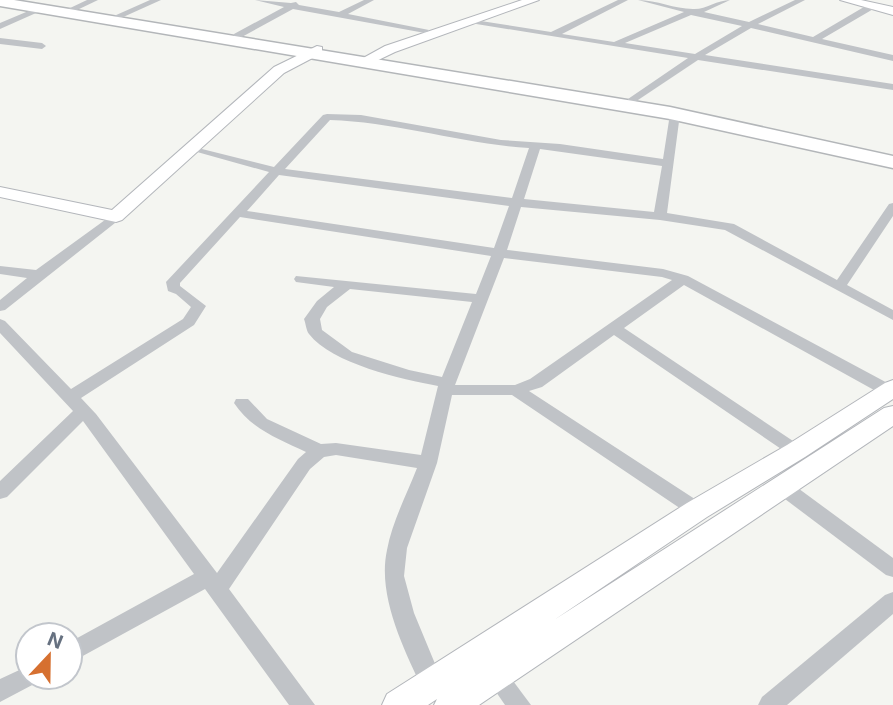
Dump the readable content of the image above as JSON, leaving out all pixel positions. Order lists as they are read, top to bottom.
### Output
{
  "north": "top"
}
